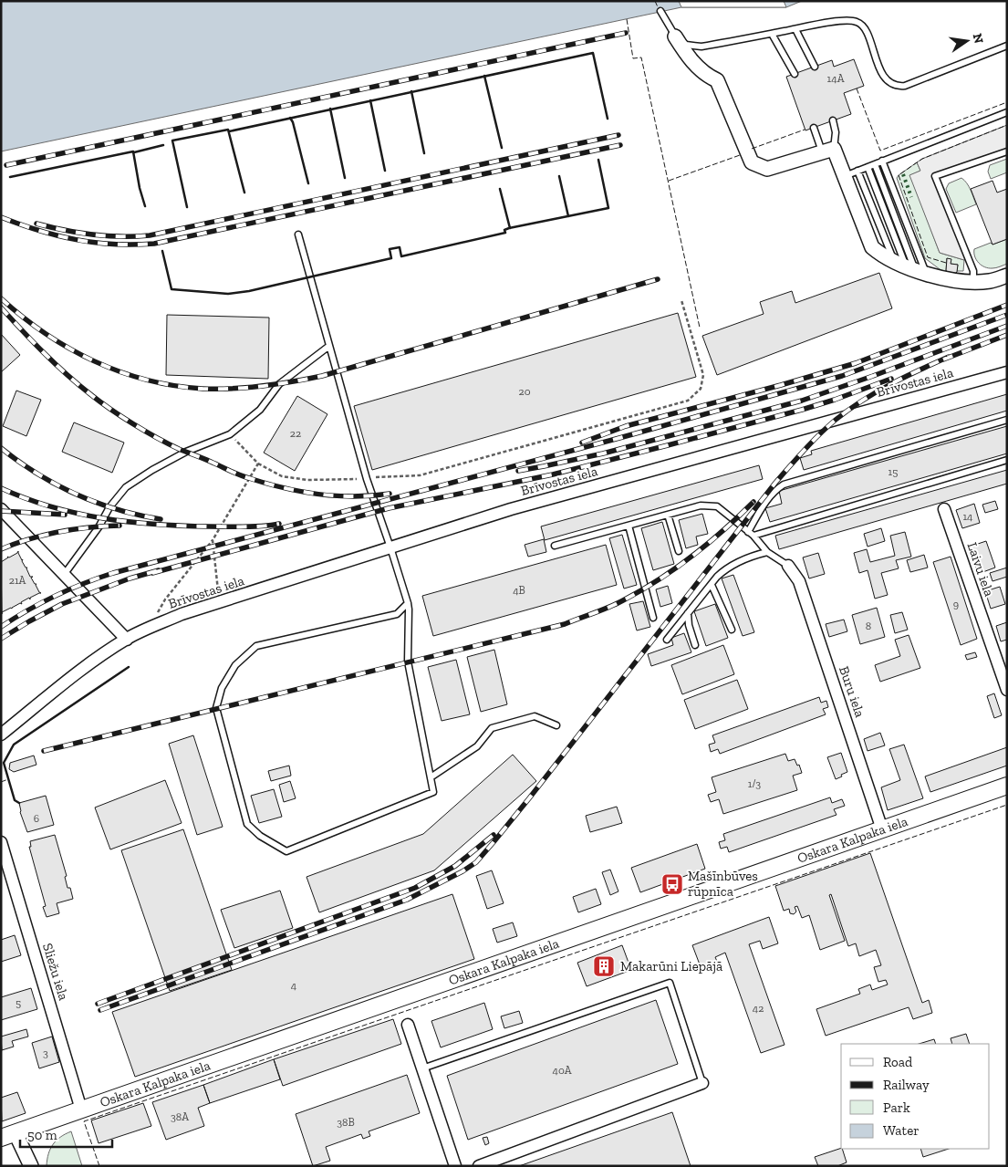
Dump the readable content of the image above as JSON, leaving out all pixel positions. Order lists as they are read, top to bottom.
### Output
{
  "streets": {
    "main road": ["Oskara Kalpaka iela"],
    "street": [
      "Brīvostas iela",
      "Laivu iela",
      "Buru iela",
      "Sliežu iela"
    ]
  },
  "crossings": [
    ["Buru iela", "Oskara Kalpaka iela"],
    ["Oskara Kalpaka iela", "Sliežu iela"]
  ],
  "places": {
    "bus stop": ["Mašīnbūves rūpnīca"],
    "building": ["Makarūni Liepājā"]
  },
  "house_numbers": [
    "14A",
    "20",
    "22",
    "15",
    "14",
    "21A",
    "4B",
    "9",
    "8",
    "1/3",
    "6",
    "4",
    "5",
    "42",
    "3",
    "40A",
    "38A",
    "38B"
  ],
  "legend": [
    "Road",
    "Railway",
    "Park",
    "Water"
  ],
  "scale_bar": "50 m",
  "north": "right"
}
